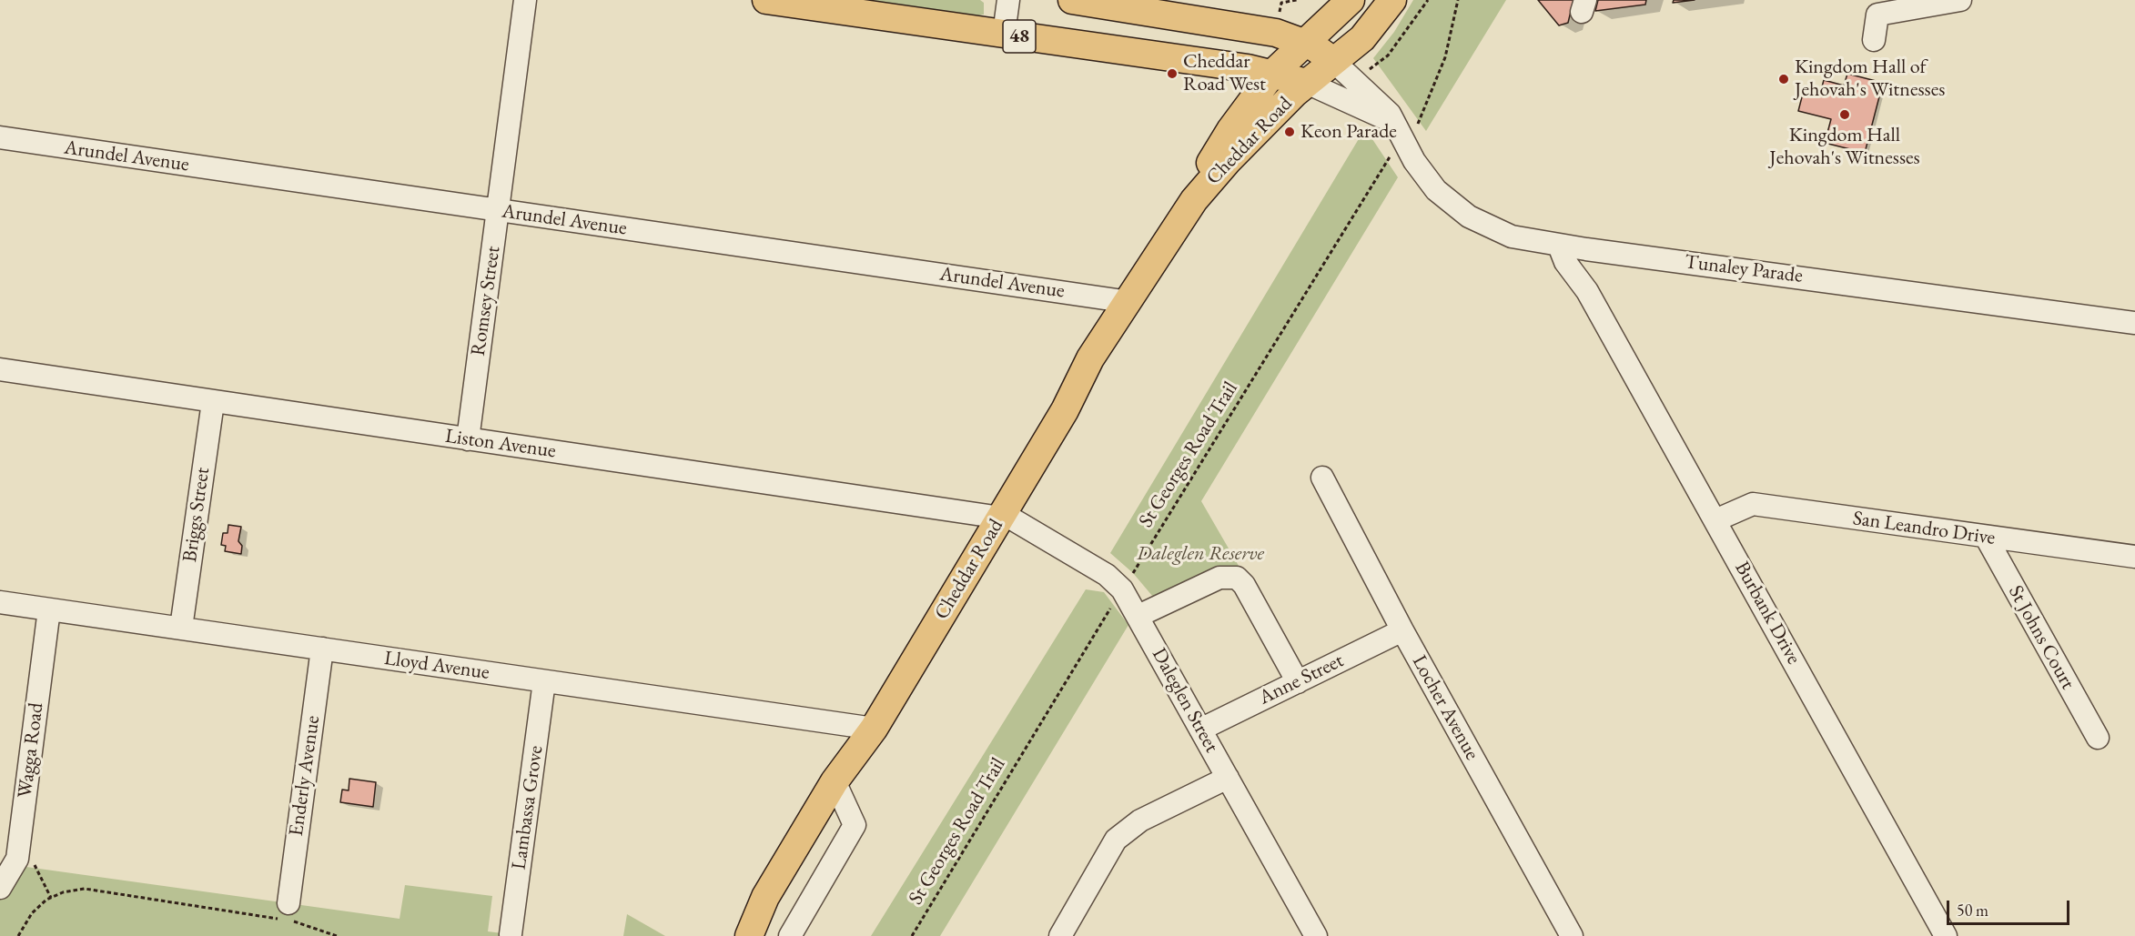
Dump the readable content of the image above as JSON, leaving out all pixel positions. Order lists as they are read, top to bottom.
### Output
{
  "streets": {
    "main road": ["48", "Cheddar Road"],
    "street": [
      "Arundel Avenue",
      "Tunaley Parade",
      "Romsey Street",
      "Liston Avenue",
      "Briggs Street",
      "San Leandro Drive",
      "Burbank Drive",
      "St Johns Court",
      "Lloyd Avenue",
      "Anne Street",
      "Daleglen Street",
      "Locher Avenue",
      "Wagga Road",
      "Enderly Avenue",
      "Lambassa Grove"
    ],
    "path": ["St Georges Road Trail"]
  },
  "crossings": [
    ["48", "Cheddar Road"],
    ["Cheddar Road", "Arundel Avenue"],
    ["Cheddar Road", "Tunaley Parade"],
    ["Cheddar Road", "Liston Avenue"],
    ["Cheddar Road", "Lloyd Avenue"],
    ["Cheddar Road", "Daleglen Street"],
    ["Arundel Avenue", "Romsey Street"],
    ["Tunaley Parade", "Burbank Drive"],
    ["Romsey Street", "Liston Avenue"],
    ["Liston Avenue", "Briggs Street"],
    ["Liston Avenue", "Daleglen Street"],
    ["St Georges Road Trail", "Daleglen Street"],
    ["Briggs Street", "Lloyd Avenue"],
    ["San Leandro Drive", "Burbank Drive"],
    ["San Leandro Drive", "St Johns Court"],
    ["Lloyd Avenue", "Wagga Road"],
    ["Lloyd Avenue", "Enderly Avenue"],
    ["Lloyd Avenue", "Lambassa Grove"],
    ["Anne Street", "Daleglen Street"],
    ["Anne Street", "Locher Avenue"]
  ],
  "parks": ["Daleglen Reserve"],
  "places": [
    "Cheddar Road West",
    "Kingdom Hall of Jehovah's Witnesses",
    "Kingdom Hall Jehovah's Witnesses",
    "Keon Parade"
  ],
  "scale_bar": "50 m"
}
